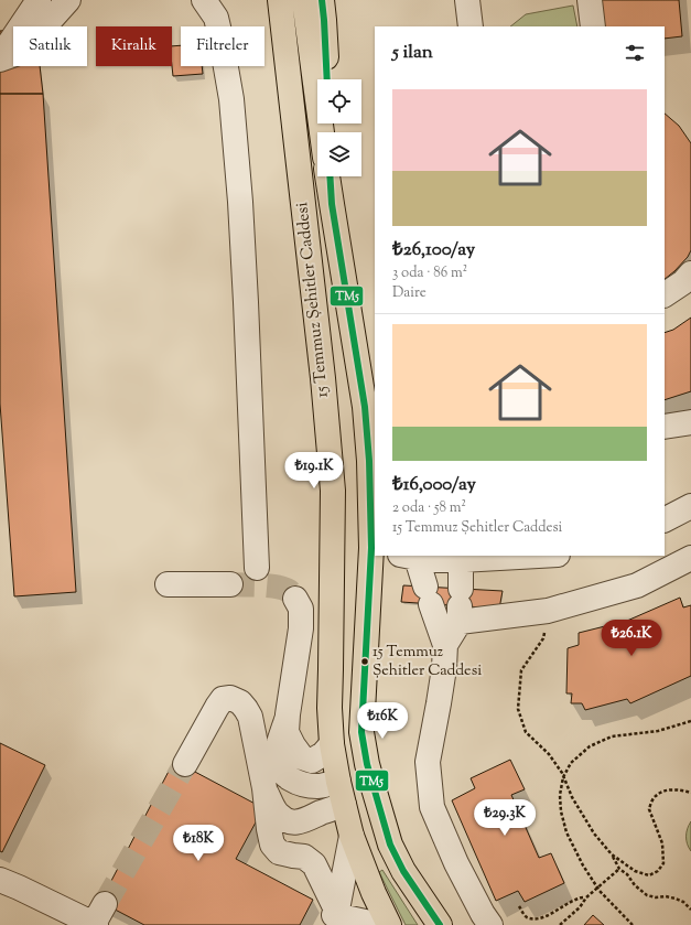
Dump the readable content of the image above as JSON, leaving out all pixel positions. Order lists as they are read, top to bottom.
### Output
{
  "streets": {
    "main road": ["15 Temmuz Şehitler Caddesi"]
  },
  "places": ["15 Temmuz Şehitler Caddesi"],
  "lines": ["transit line TM5"],
  "page": {
    "chip": ["Satılık", "Kiralık", "Filtreler"],
    "heading": "5 ilan",
    "list": [
      {
        "name": "₺26,100/ay",
        "note": "3 oda · 86 m² · Daire"
      },
      {
        "name": "₺16,000/ay",
        "note": "2 oda · 58 m² · 15 Temmuz Şehitler Caddesi"
      }
    ],
    "price": [
      "₺19.1K",
      "₺26.1K",
      "₺16K",
      "₺29.3K",
      "₺18K"
    ]
  }
}
